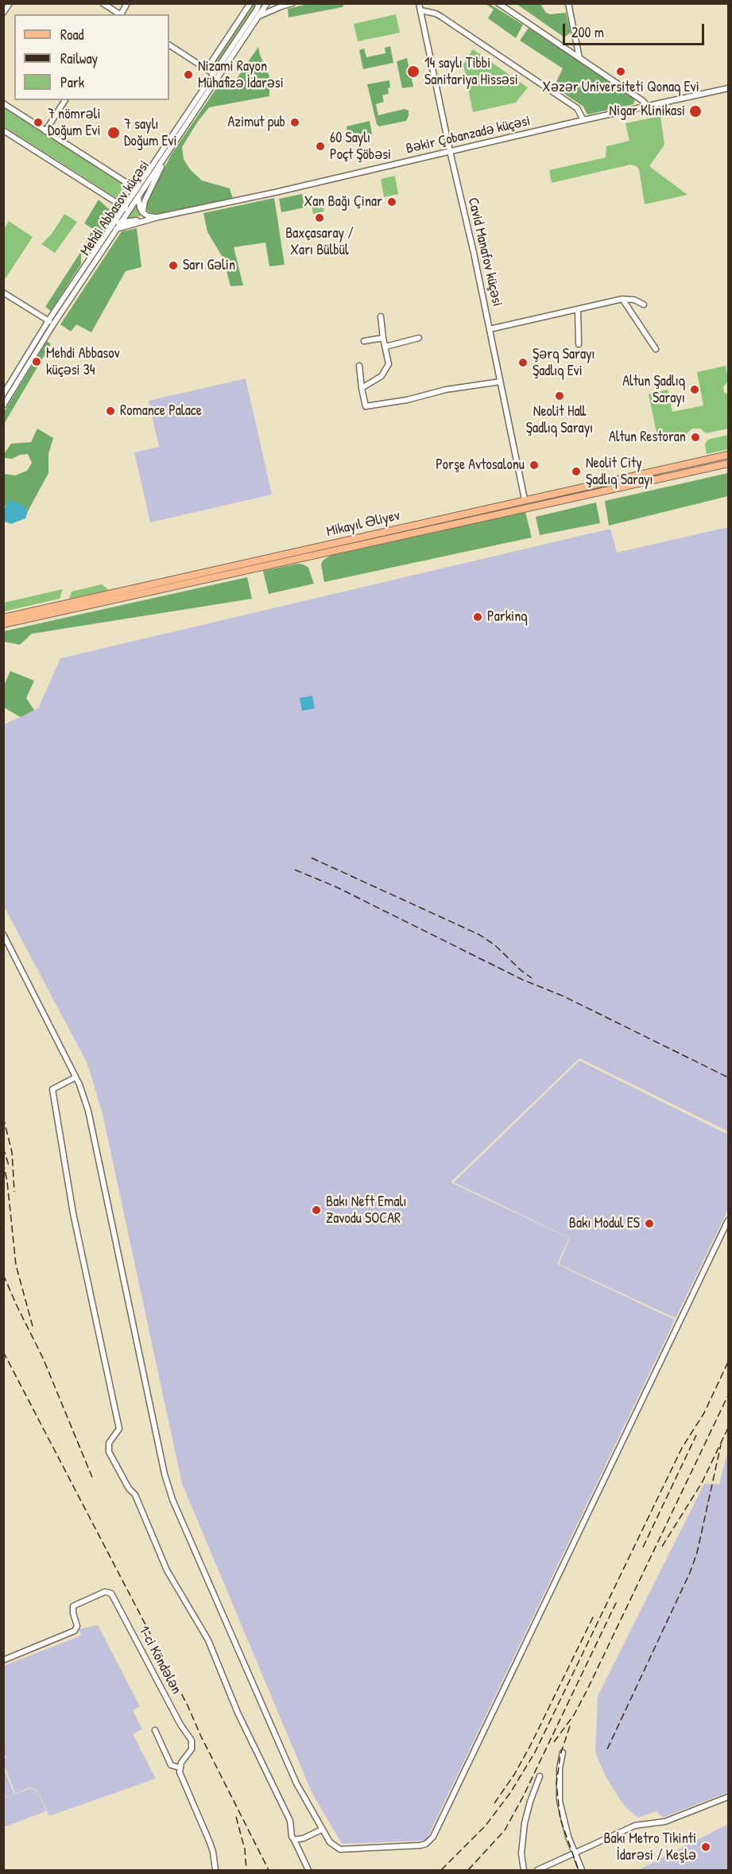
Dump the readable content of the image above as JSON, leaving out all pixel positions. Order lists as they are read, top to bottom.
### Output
{
  "streets": {
    "main road": ["Mikayıl Əliyev"],
    "street": [
      "Bəkir Çobanzadə küçəsi",
      "Mehdi Abbasov küçəsi",
      "Cavid Manafov küçəsi",
      "1-ci Köndələn"
    ]
  },
  "crossings": [
    ["Bəkir Çobanzadə küçəsi", "Cavid Manafov küçəsi"],
    ["Cavid Manafov küçəsi", "Mikayıl Əliyev"]
  ],
  "places": [
    "14 saylı Tibbi Sanitariya Hissəsi",
    "Xəzər Universiteti Qonaq Evi",
    "Nizami Rayon Mühafizə İdarəsi",
    "Nigar Klinikasi",
    "7 nömrəli Doğum Evi",
    "Azimut pub",
    "7 saylı Doğum Evi",
    "60 Saylı Poçt Şöbəsi",
    "Xan Bağı Çinar",
    "Baxçasaray / Xarı Bülbül",
    "Sarı Gəlin",
    "Mehdi Abbasov küçəsi 34",
    "Şərq Sarayı Şadlıq Evi",
    "Altun Şadlıq Sarayı",
    "Neolit Hall Şadlıq Sarayı",
    "Romance Palace",
    "Altun Restoran",
    "Porşe Avtosalonu",
    "Neolit City Şadlıq Sarayı",
    "Parkinq",
    "Bakı Neft Emalı Zavodu SOCAR",
    "Bakı Modul ES",
    "Bakı Metro Tikinti İdarəsi / Keşlə"
  ],
  "legend": ["Road", "Railway", "Park"],
  "scale_bar": "200 m"
}
